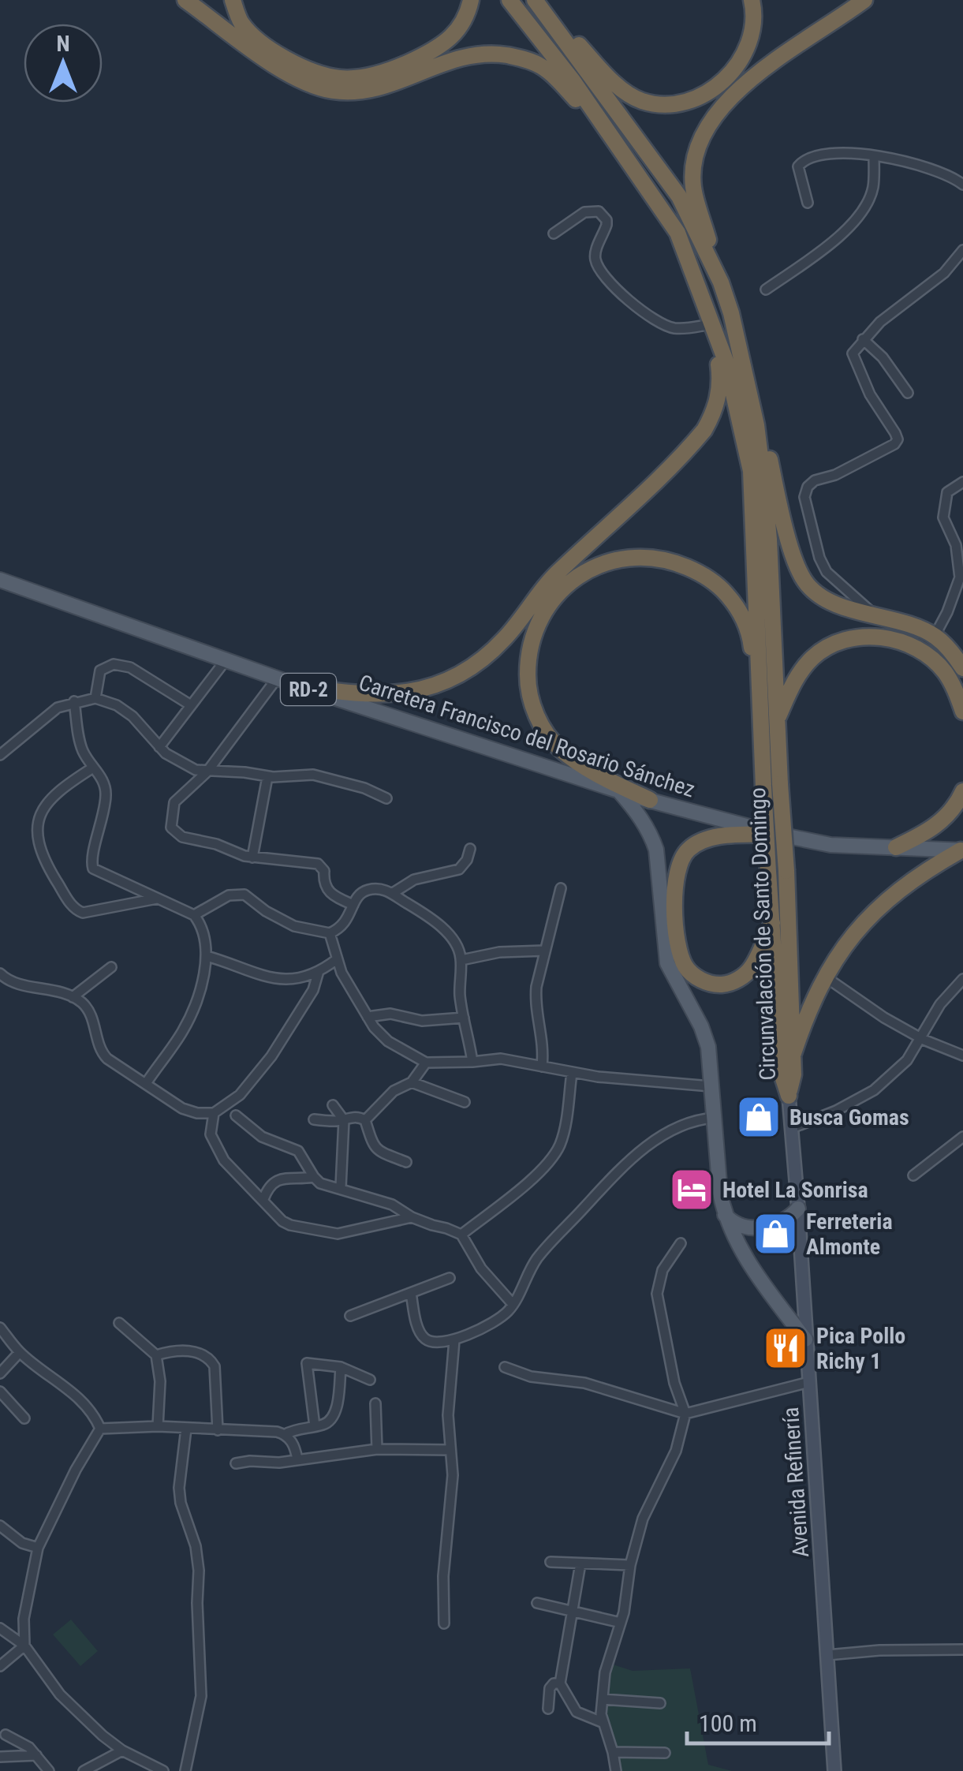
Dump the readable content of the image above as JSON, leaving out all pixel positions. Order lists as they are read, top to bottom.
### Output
{
  "streets": {
    "highway": ["Circunvalación de Santo Domingo"],
    "main road": ["RD-2", "Carretera Francisco del Rosario Sánchez", "Avenida Refinería"]
  },
  "crossings": [
    ["Circunvalación de Santo Domingo", "Avenida Refinería"]
  ],
  "places": {
    "shop": ["Busca Gomas", "Ferreteria Almonte"],
    "hotel": ["Hotel La Sonrisa"],
    "restaurant": ["Pica Pollo Richy 1"]
  },
  "scale_bar": "100 m",
  "north": "top"
}
